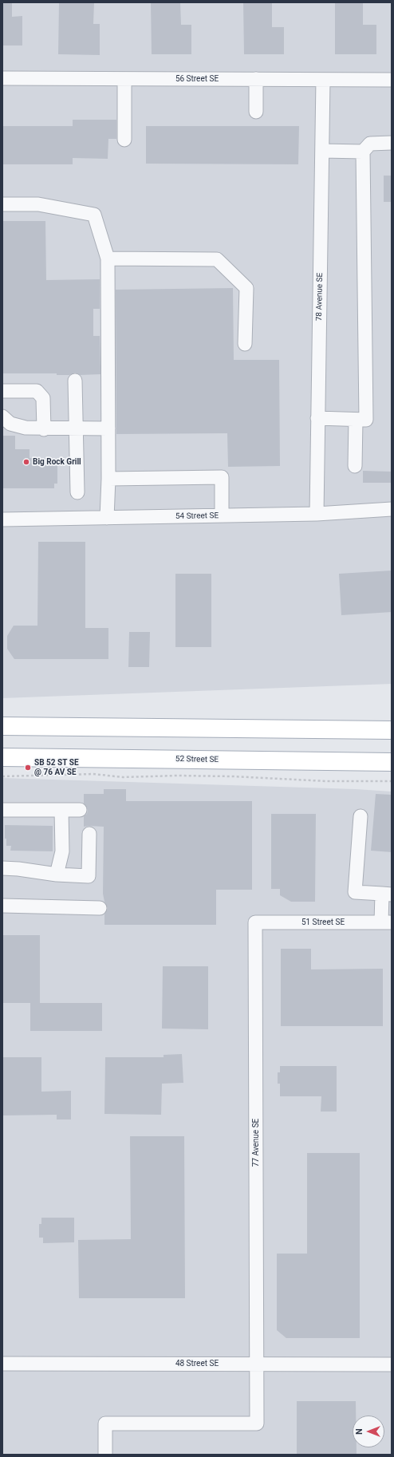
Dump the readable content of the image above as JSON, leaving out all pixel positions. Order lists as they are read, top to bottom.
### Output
{
  "streets": {
    "main road": ["52 Street SE"],
    "street": [
      "56 Street SE",
      "78 Avenue SE",
      "54 Street SE",
      "51 Street SE",
      "77 Avenue SE",
      "48 Street SE"
    ]
  },
  "crossings": [
    ["56 Street SE", "78 Avenue SE"],
    ["78 Avenue SE", "54 Street SE"],
    ["51 Street SE", "77 Avenue SE"],
    ["77 Avenue SE", "48 Street SE"]
  ],
  "places": ["Big Rock Grill", "SB 52 ST SE @ 76 AV SE"],
  "north": "left"
}
